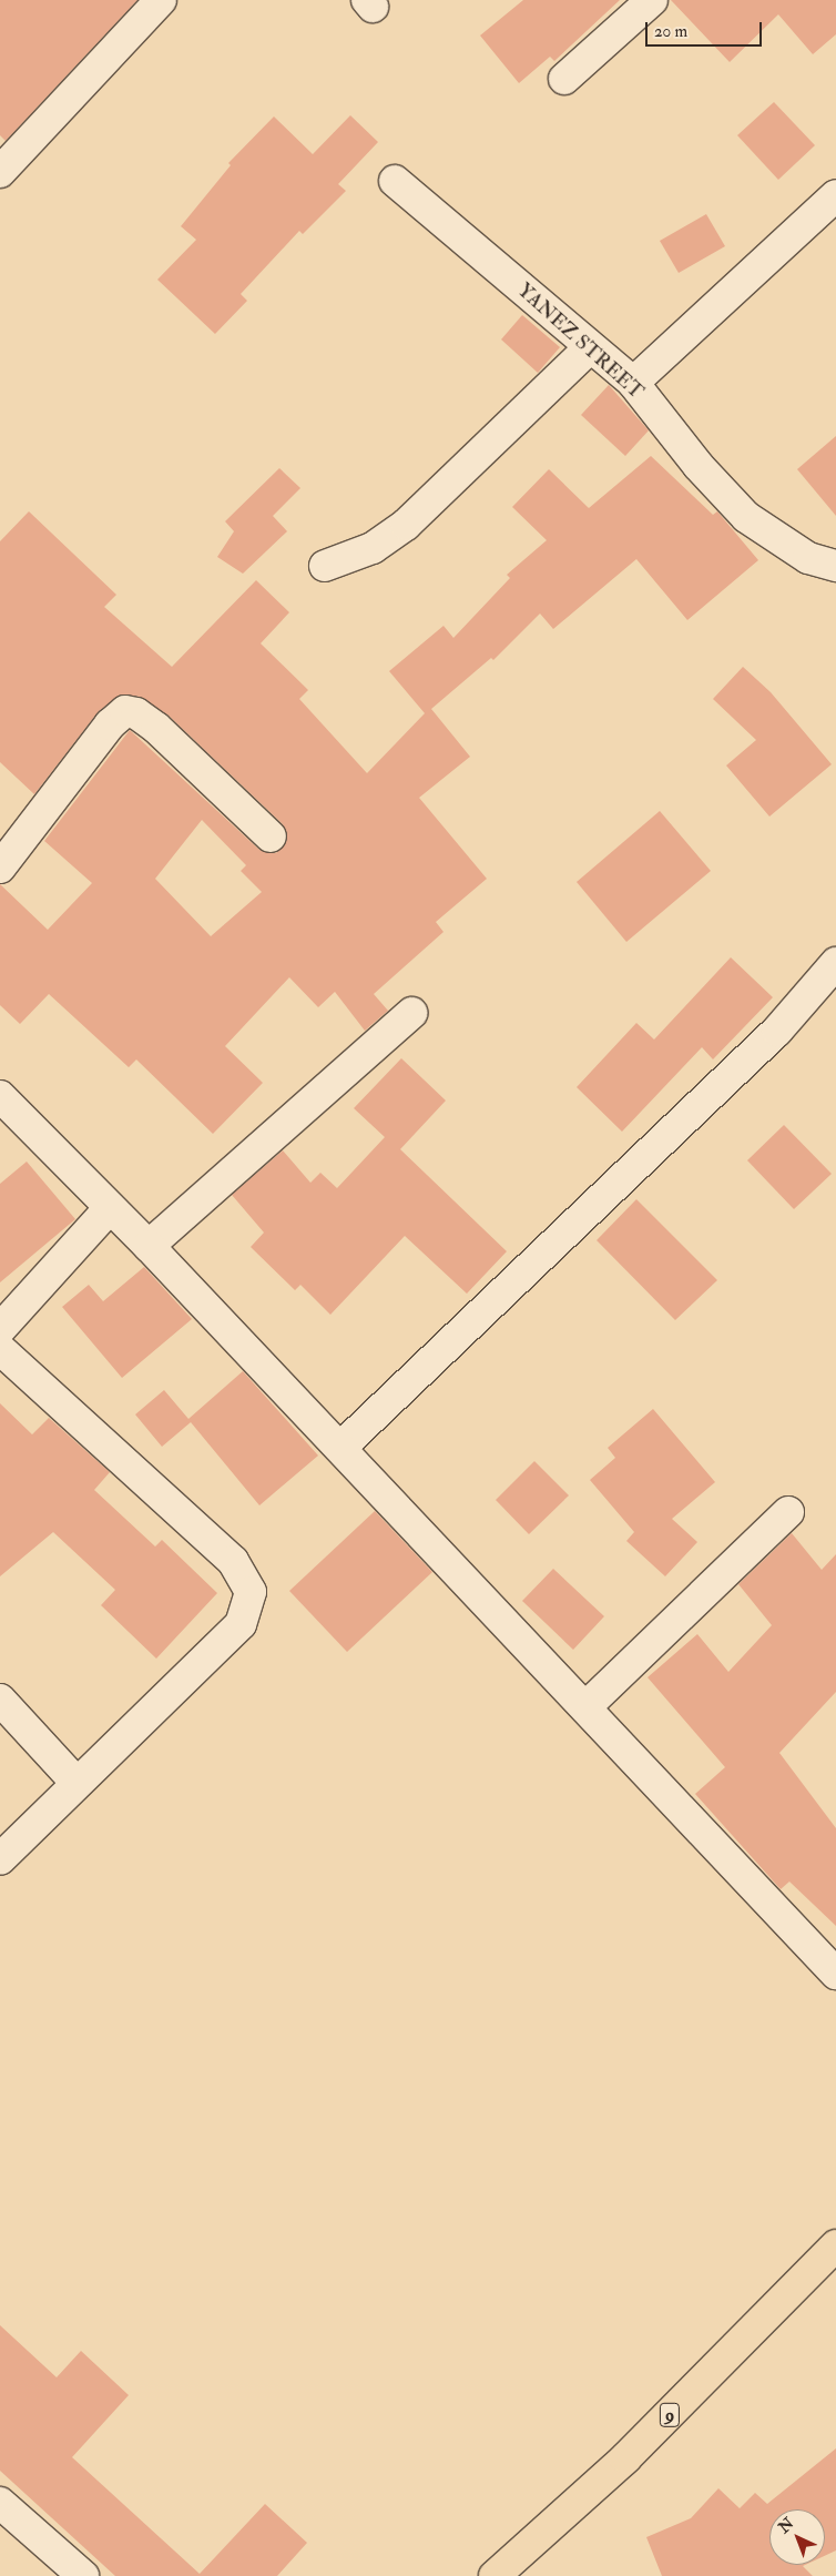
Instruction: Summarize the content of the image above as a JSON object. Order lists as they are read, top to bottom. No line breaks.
{"streets":{"highway":["9"],"street":["YANEZ STREET"]},"scale_bar":"20 m","north":"top left"}
